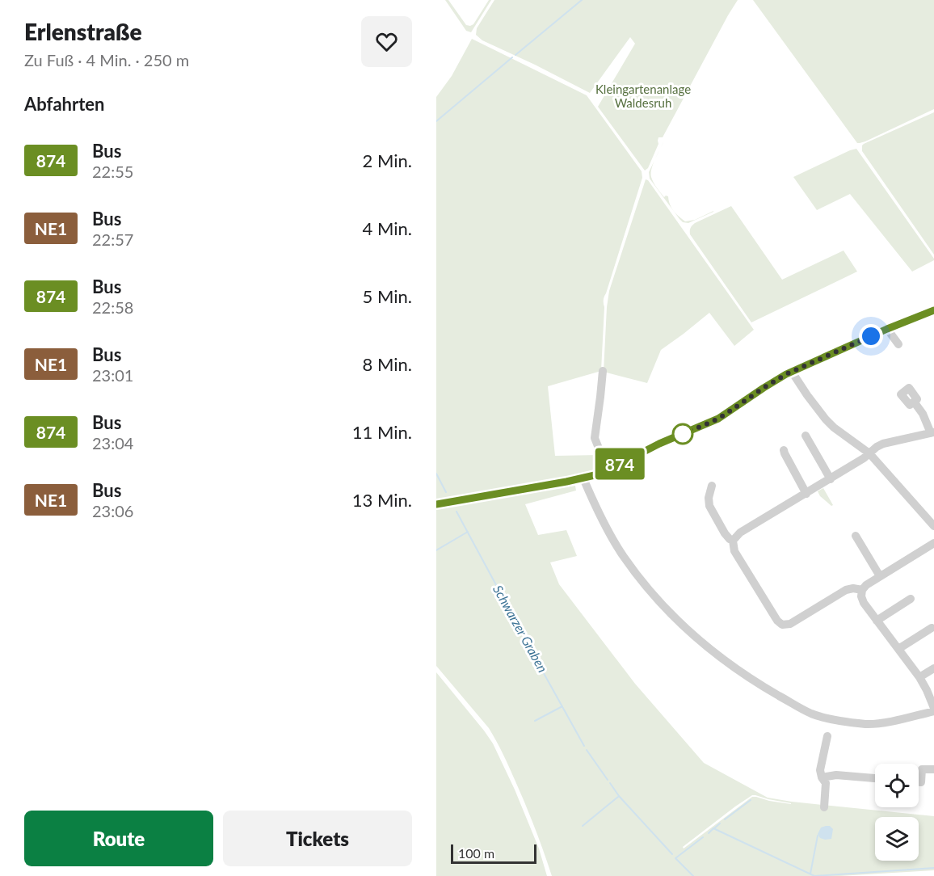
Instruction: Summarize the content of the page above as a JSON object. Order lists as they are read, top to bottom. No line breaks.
{"water":["Schwarzer Graben"],"parks":["Kleingartenanlage Waldesruh"],"lines":["bus line 874"],"scale_bar":"100 m","page":{"heading":[["Erlenstraße","Zu Fuß · 4 Min. · 250 m"],"Abfahrten"],"on_map":"874","list":[{"mark":"874","name":"Bus","note":"22:55","value":"2 Min."},{"mark":"NE1","name":"Bus","note":"22:57","value":"4 Min."},{"mark":"874","name":"Bus","note":"22:58","value":"5 Min."},{"mark":"NE1","name":"Bus","note":"23:01","value":"8 Min."},{"mark":"874","name":"Bus","note":"23:04","value":"11 Min."},{"mark":"NE1","name":"Bus","note":"23:06","value":"13 Min."}],"buttons":["Route","Tickets"],"scale":"100 m"}}
